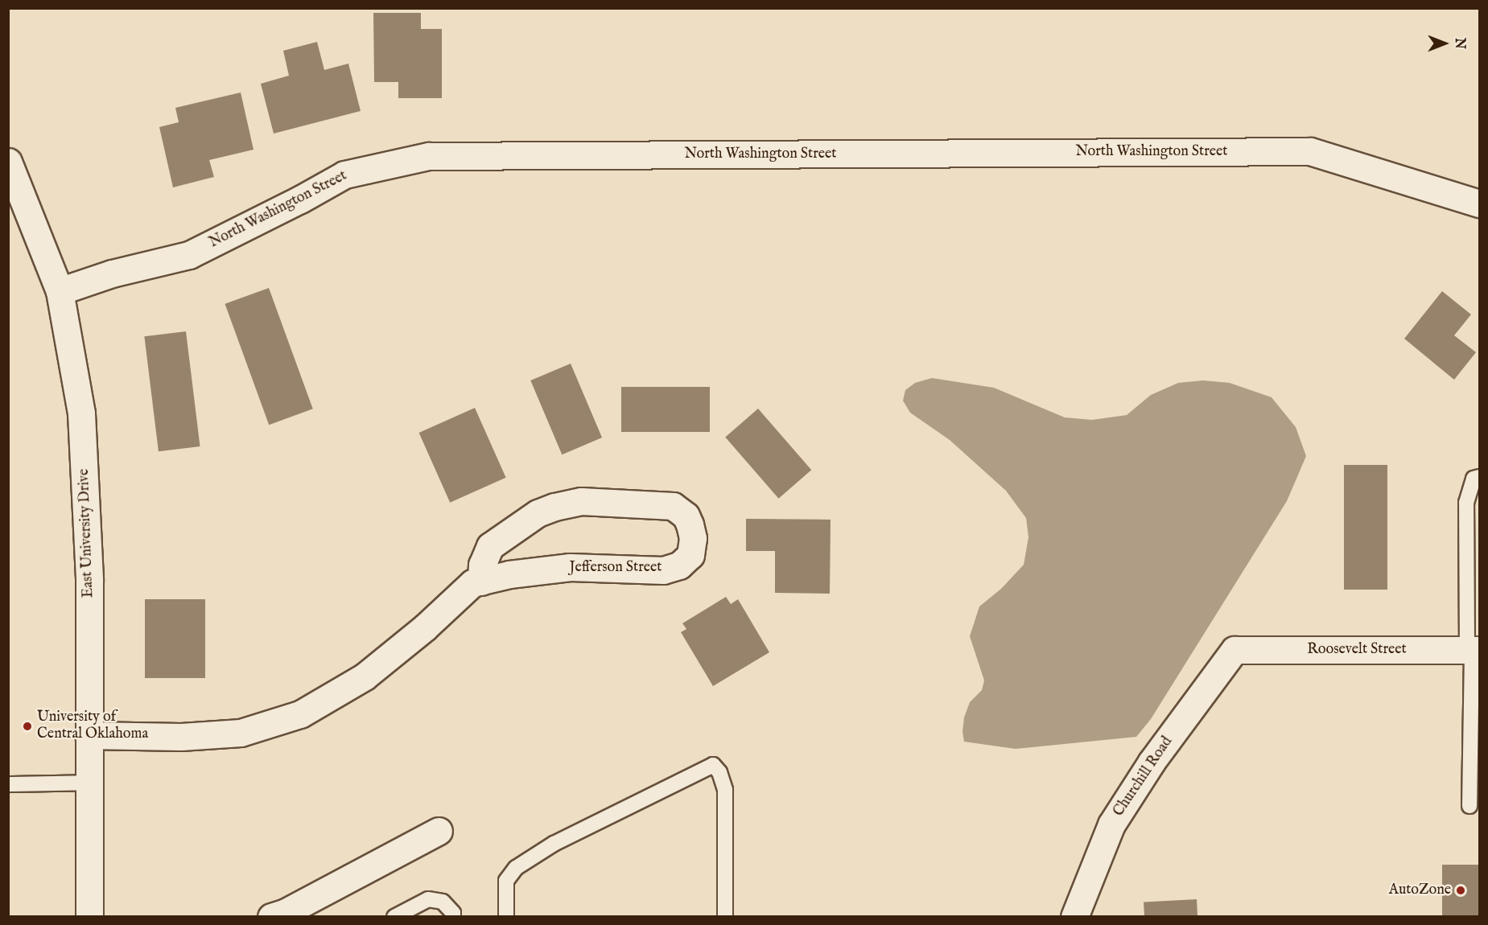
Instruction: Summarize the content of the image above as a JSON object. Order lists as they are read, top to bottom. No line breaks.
{"streets":{"street":["North Washington Street","East University Drive","Jefferson Street","Roosevelt Street","Churchill Road"]},"crossings":[["North Washington Street","East University Drive"],["East University Drive","Jefferson Street"],["Roosevelt Street","Churchill Road"]],"places":["University of Central Oklahoma","AutoZone"],"north":"right"}
